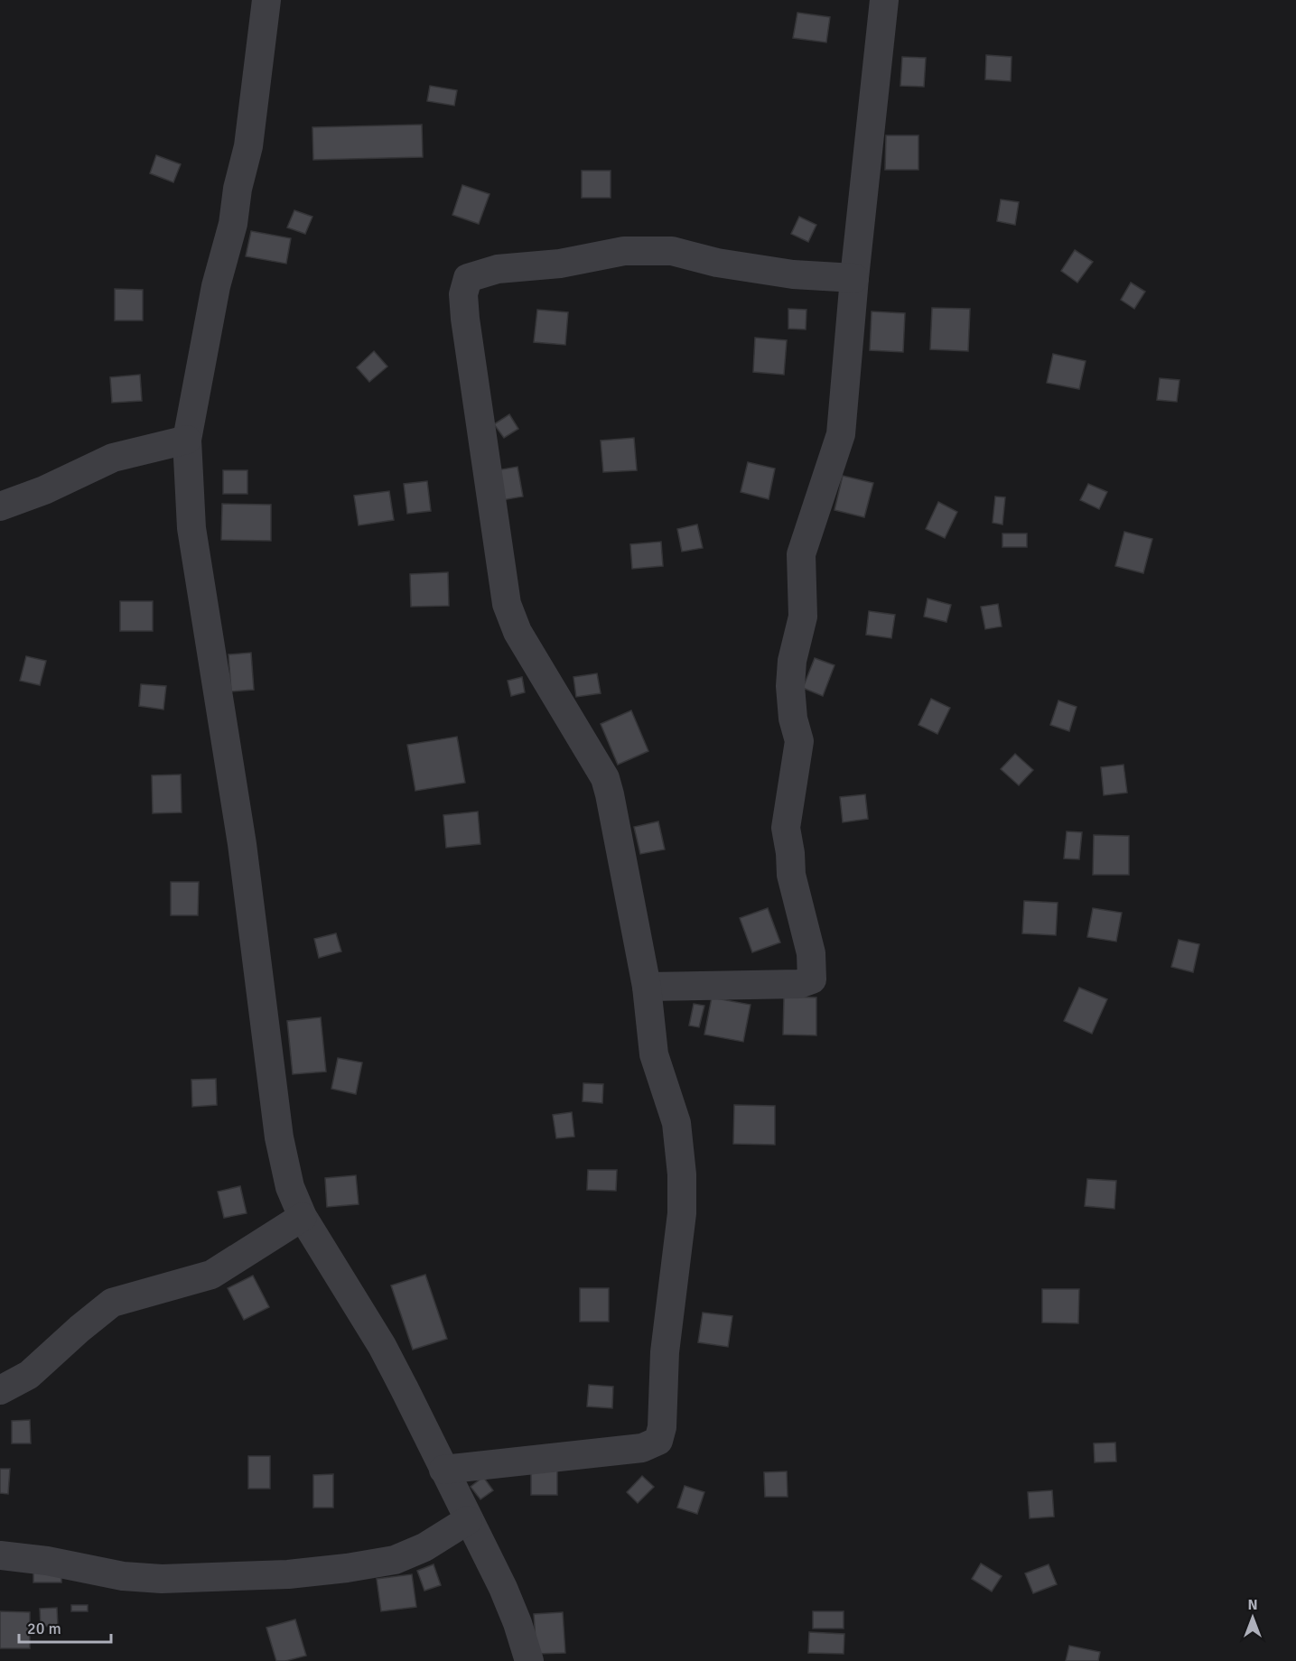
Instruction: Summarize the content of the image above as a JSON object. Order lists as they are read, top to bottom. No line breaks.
{"scale_bar":"20 m","north":"top"}
